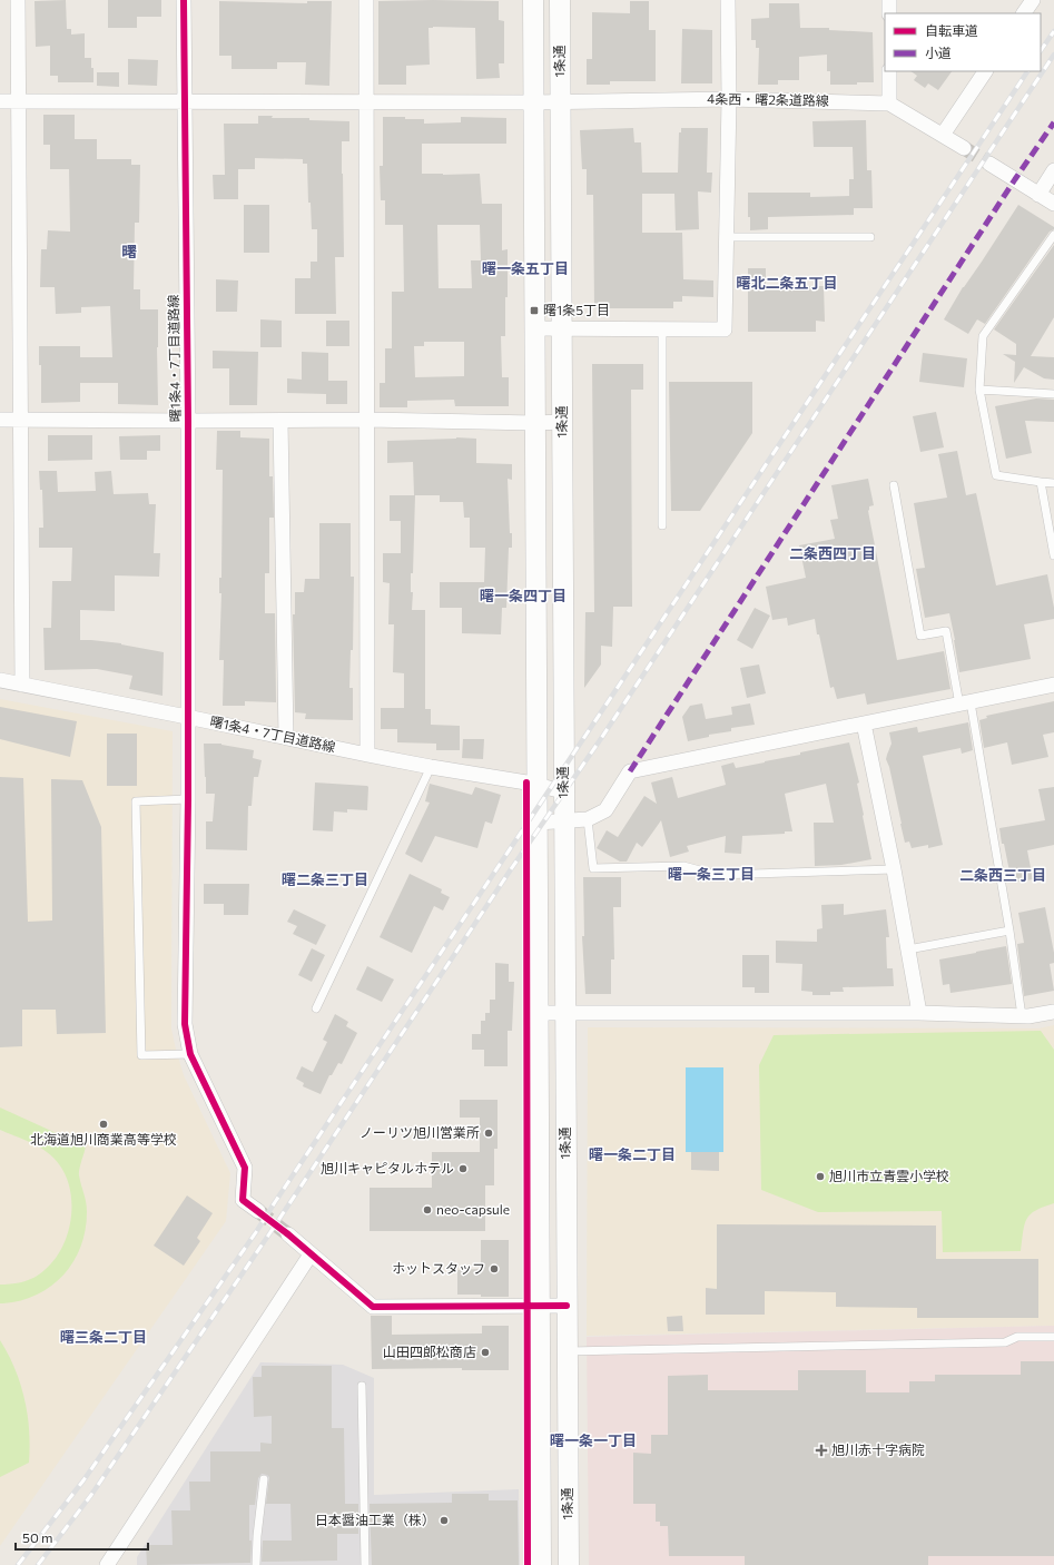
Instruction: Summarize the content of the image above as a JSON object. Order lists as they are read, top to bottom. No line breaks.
{"streets":{"street":["1条通","4条西・曙2条道路線","曙1条4・7丁目道路線"]},"crossings":[["1条通","4条西・曙2条道路線"],["1条通","曙1条4・7丁目道路線"],["4条西・曙2条道路線","曙1条4・7丁目道路線"]],"districts":["曙","曙一条五丁目","曙北二条五丁目","二条西四丁目","曙一条四丁目","曙一条三丁目","二条西三丁目","曙二条三丁目","曙一条二丁目","曙三条二丁目","曙一条一丁目"],"places":{"transit":["曙1条5丁目"],"other":["北海道旭川商業高等学校","ノーリツ旭川営業所","旭川キャピタルホテル","旭川市立青雲小学校","neo‐capsule","ホットスタッフ","山田四郎松商店","日本醤油工業（株）"],"health":["旭川赤十字病院"]},"legend":["自転車道","小道"],"scale_bar":"50 m"}
